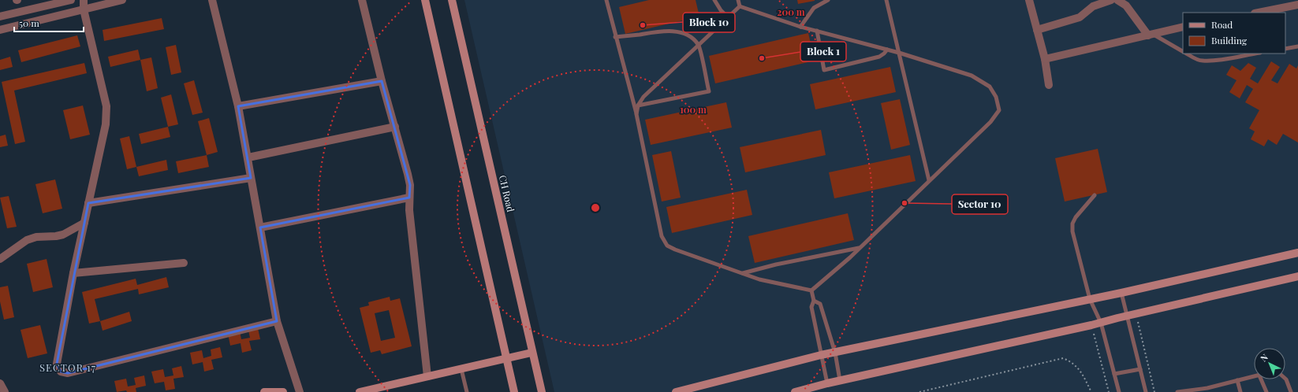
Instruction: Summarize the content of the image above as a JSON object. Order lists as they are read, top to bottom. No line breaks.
{"streets":{"street":["CH Road"]},"districts":["SECTOR 17"],"places":["Block 10","Block 1","Sector 10"],"legend":["Road","Building"],"scale_bar":"50 m","north":"top left","rings":["200 m","100 m"]}
